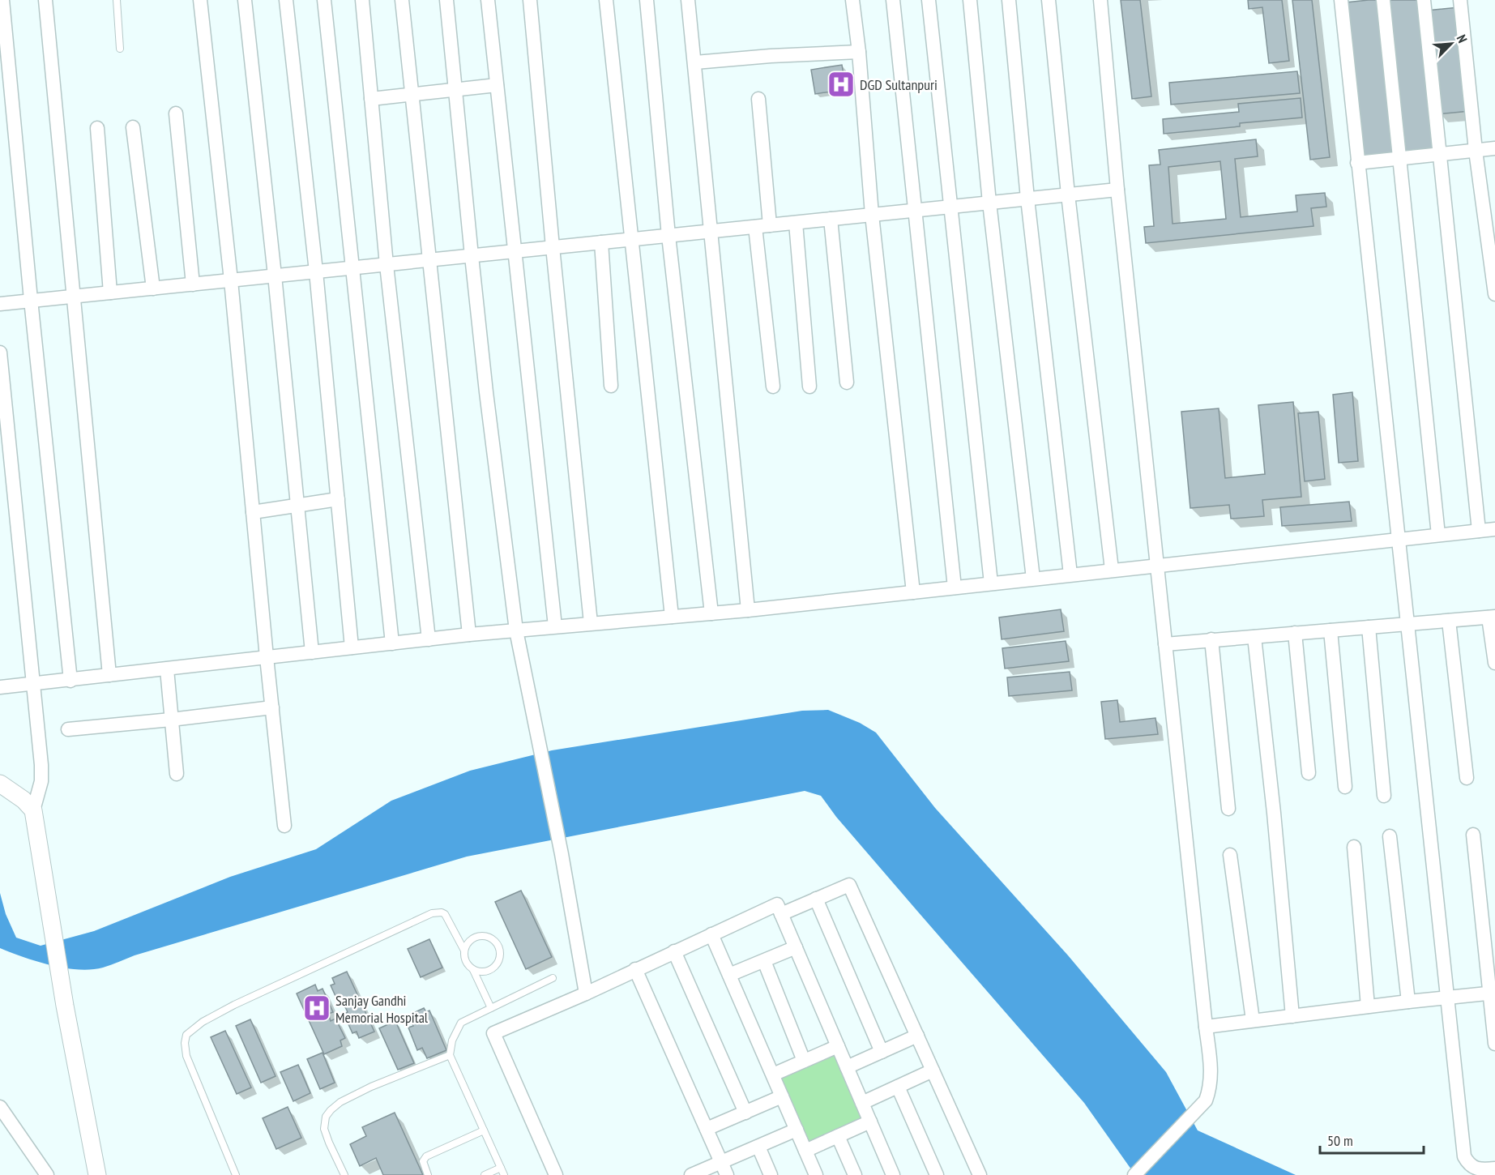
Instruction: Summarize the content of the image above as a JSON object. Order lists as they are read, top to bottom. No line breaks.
{"places":{"hospital":["DGD Sultanpuri","Sanjay Gandhi Memorial Hospital"]},"scale_bar":"50 m","north":"top right"}
